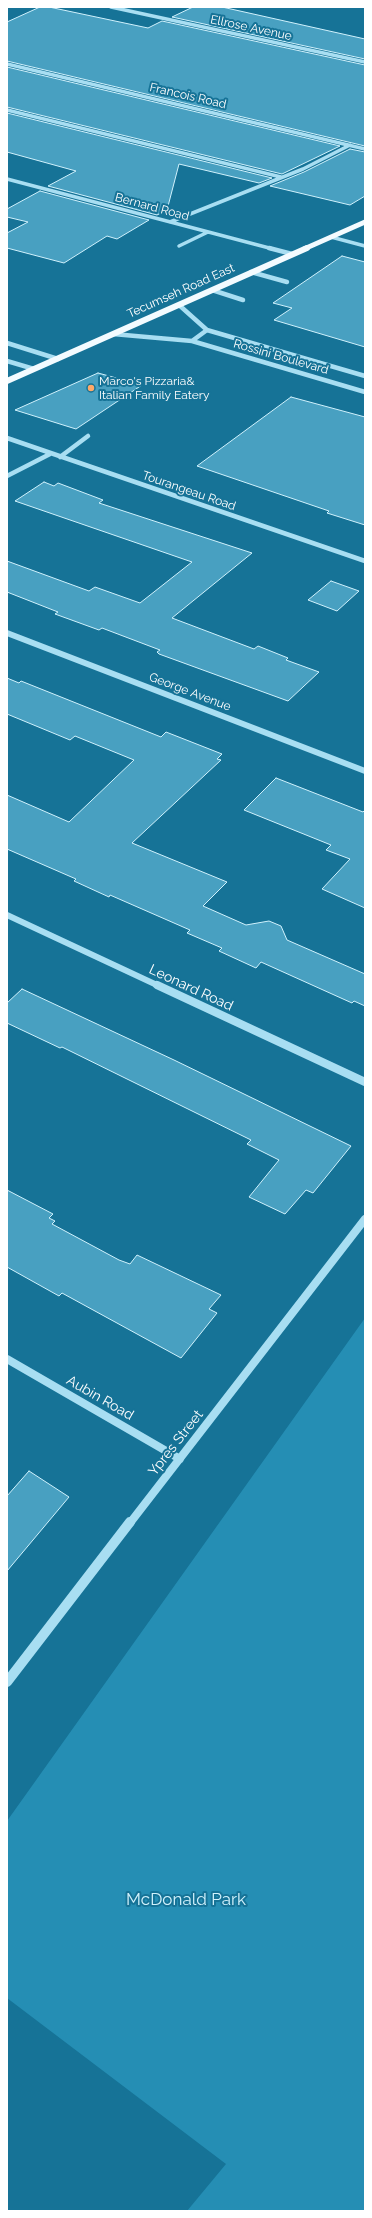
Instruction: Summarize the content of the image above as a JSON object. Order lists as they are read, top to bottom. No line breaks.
{"streets":{"main road":["Tecumseh Road East"],"street":["Ellrose Avenue","Francois Road","Bernard Road","Rossini Boulevard","Tourangeau Road","George Avenue","Leonard Road","Aubin Road","Ypres Street"]},"crossings":[["Bernard Road","Tecumseh Road East"],["Tecumseh Road East","Rossini Boulevard"],["Aubin Road","Ypres Street"]],"parks":["McDonald Park"],"places":["Marco's Pizzaria& Italian Family Eatery"]}
